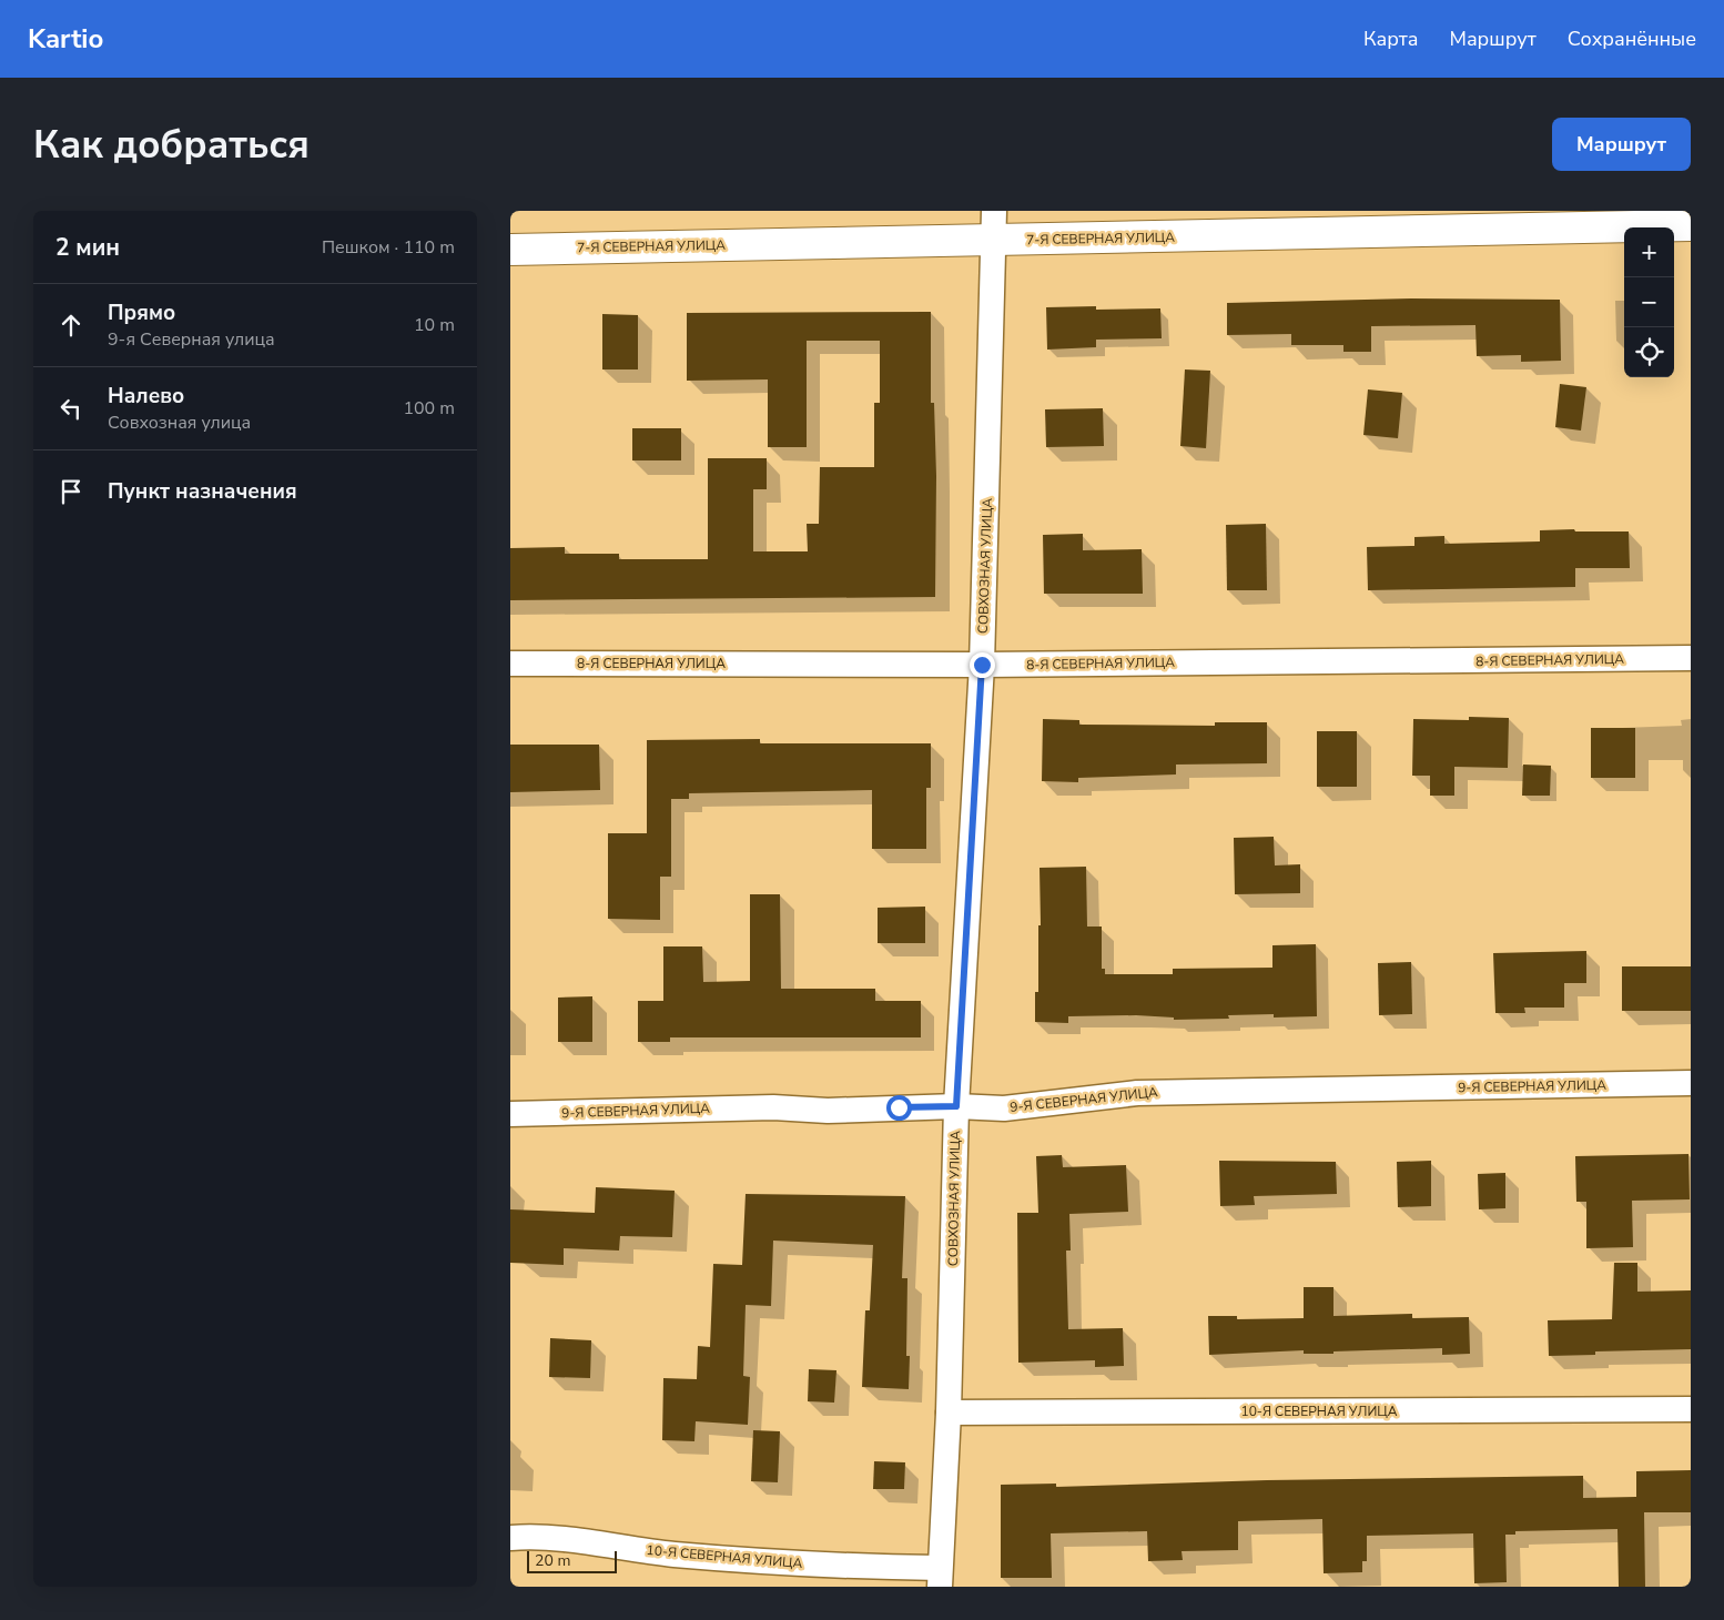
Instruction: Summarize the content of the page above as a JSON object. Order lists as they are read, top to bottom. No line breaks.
{"streets":{"main road":["7-Я СЕВЕРНАЯ УЛИЦА"],"street":["СОВХОЗНАЯ УЛИЦА","8-Я СЕВЕРНАЯ УЛИЦА","9-Я СЕВЕРНАЯ УЛИЦА","10-Я СЕВЕРНАЯ УЛИЦА"]},"crossings":[["7-Я СЕВЕРНАЯ УЛИЦА","СОВХОЗНАЯ УЛИЦА"],["СОВХОЗНАЯ УЛИЦА","8-Я СЕВЕРНАЯ УЛИЦА"],["СОВХОЗНАЯ УЛИЦА","9-Я СЕВЕРНАЯ УЛИЦА"],["СОВХОЗНАЯ УЛИЦА","10-Я СЕВЕРНАЯ УЛИЦА"]],"scale_bar":"20 m","page":{"header":"Kartio","nav":["Карта","Маршрут","Сохранённые"],"buttons":"Маршрут","title":"Как добраться","heading":["2 мин","Пешком · 110 m"],"map_buttons":["+","−"],"list":[["Прямо","9-я Северная улица","10 m"],["Налево","Совхозная улица","100 m"],"Пункт назначения"],"scale":"20 m"}}
